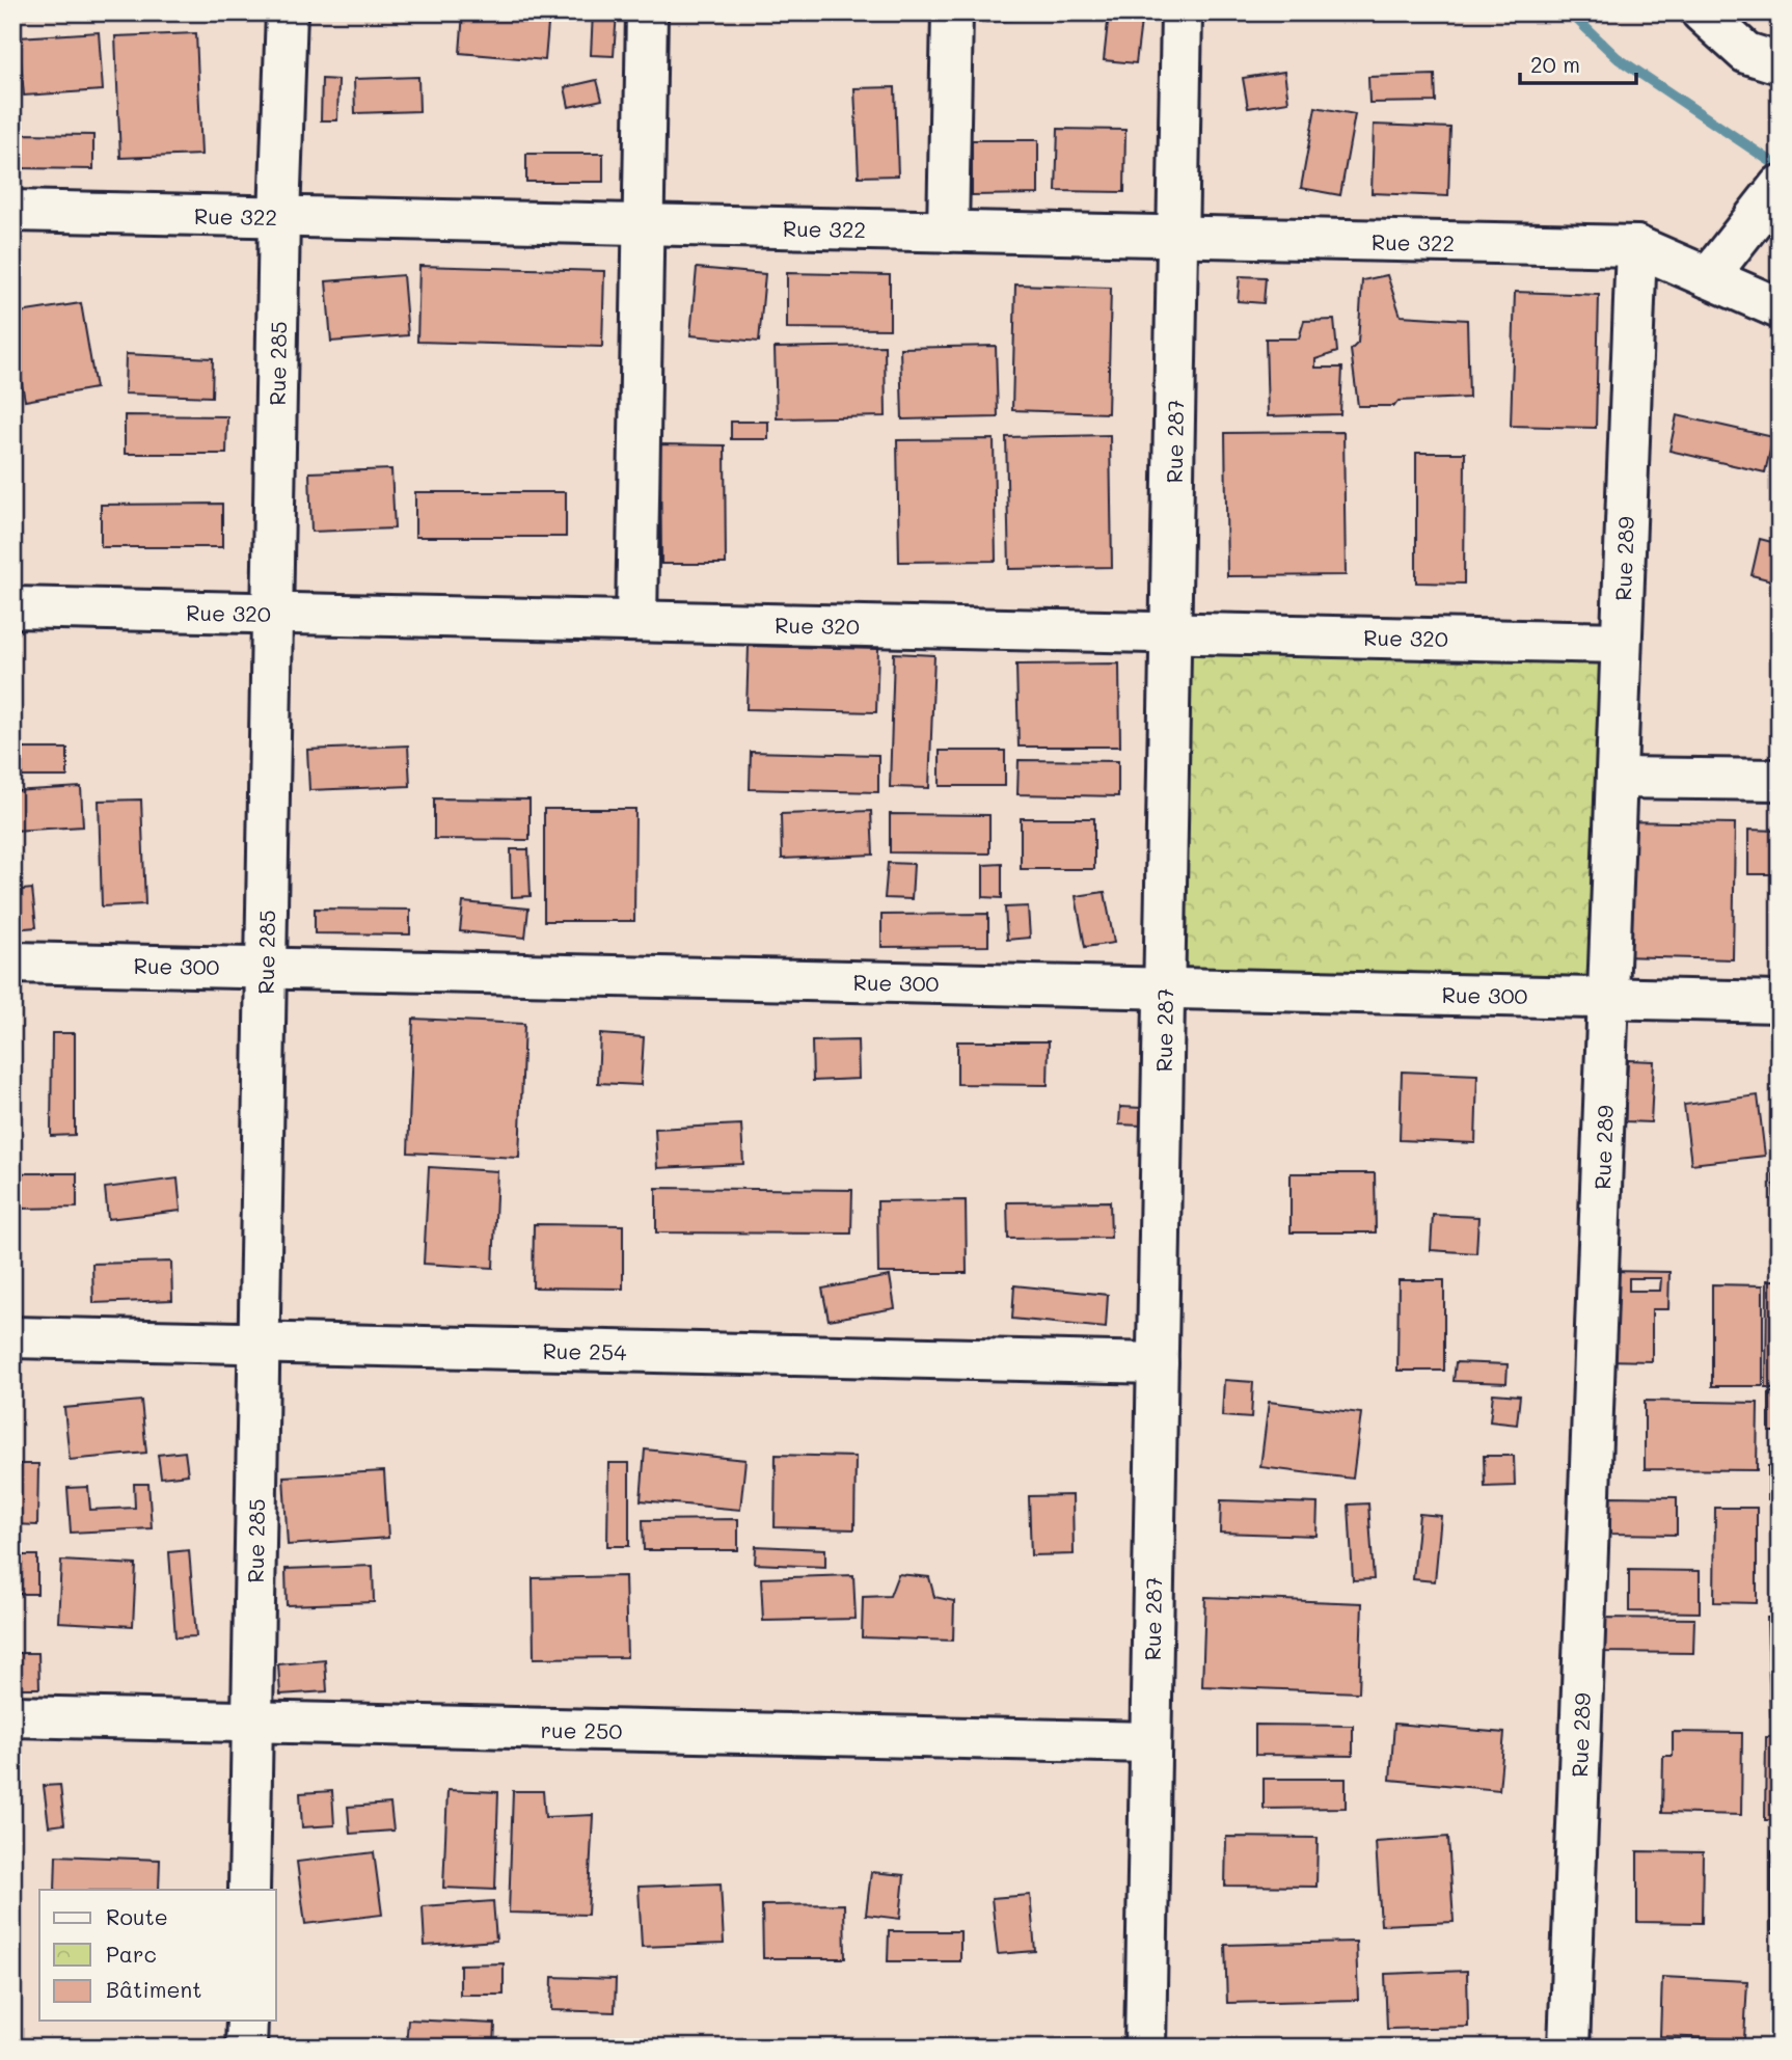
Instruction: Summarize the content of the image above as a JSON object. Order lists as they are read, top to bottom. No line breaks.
{"streets":{"street":["Rue 322","Rue 285","Rue 287","Rue 289","Rue 320","Rue 300","Rue 254","rue 250"]},"crossings":[["Rue 322","Rue 285"],["Rue 322","Rue 287"],["Rue 322","Rue 289"],["Rue 285","Rue 320"],["Rue 285","Rue 300"],["Rue 285","Rue 254"],["Rue 285","rue 250"],["Rue 287","Rue 320"],["Rue 287","Rue 300"],["Rue 287","Rue 254"],["Rue 287","rue 250"],["Rue 289","Rue 320"],["Rue 289","Rue 300"]],"legend":["Route","Parc","Bâtiment"],"scale_bar":"20 m"}
